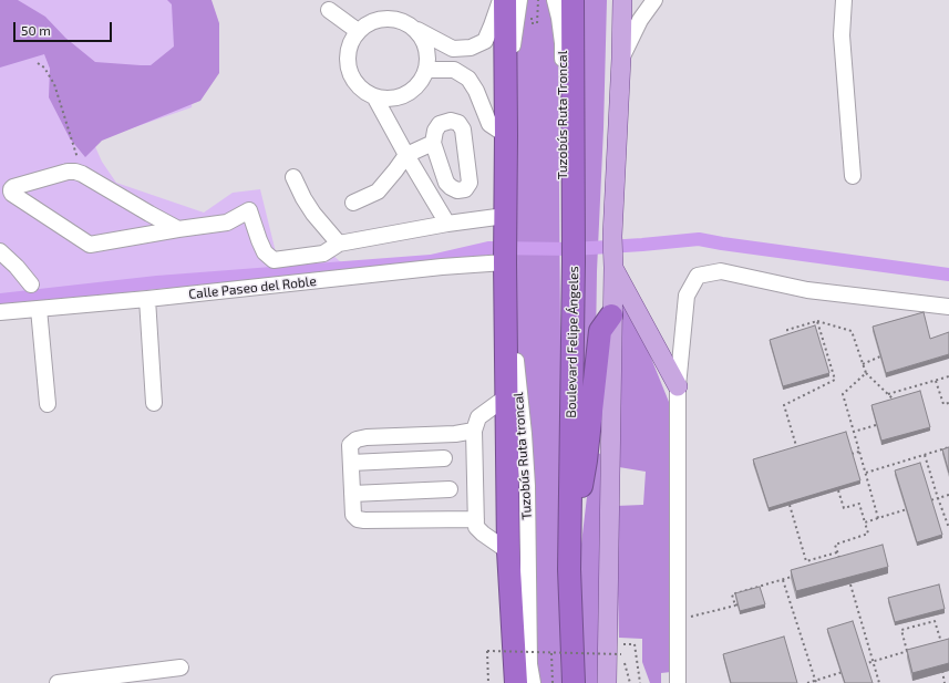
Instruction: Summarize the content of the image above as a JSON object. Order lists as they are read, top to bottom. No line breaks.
{"streets":{"highway":["Boulevard Felipe Ángeles"],"street":["Tuzobús Ruta Troncal","Calle Paseo del Roble","Tuzobús Ruta troncal"]},"crossings":[["Tuzobús Ruta Troncal","Boulevard Felipe Ángeles"],["Calle Paseo del Roble","Tuzobús Ruta troncal"]],"scale_bar":"50 m"}
